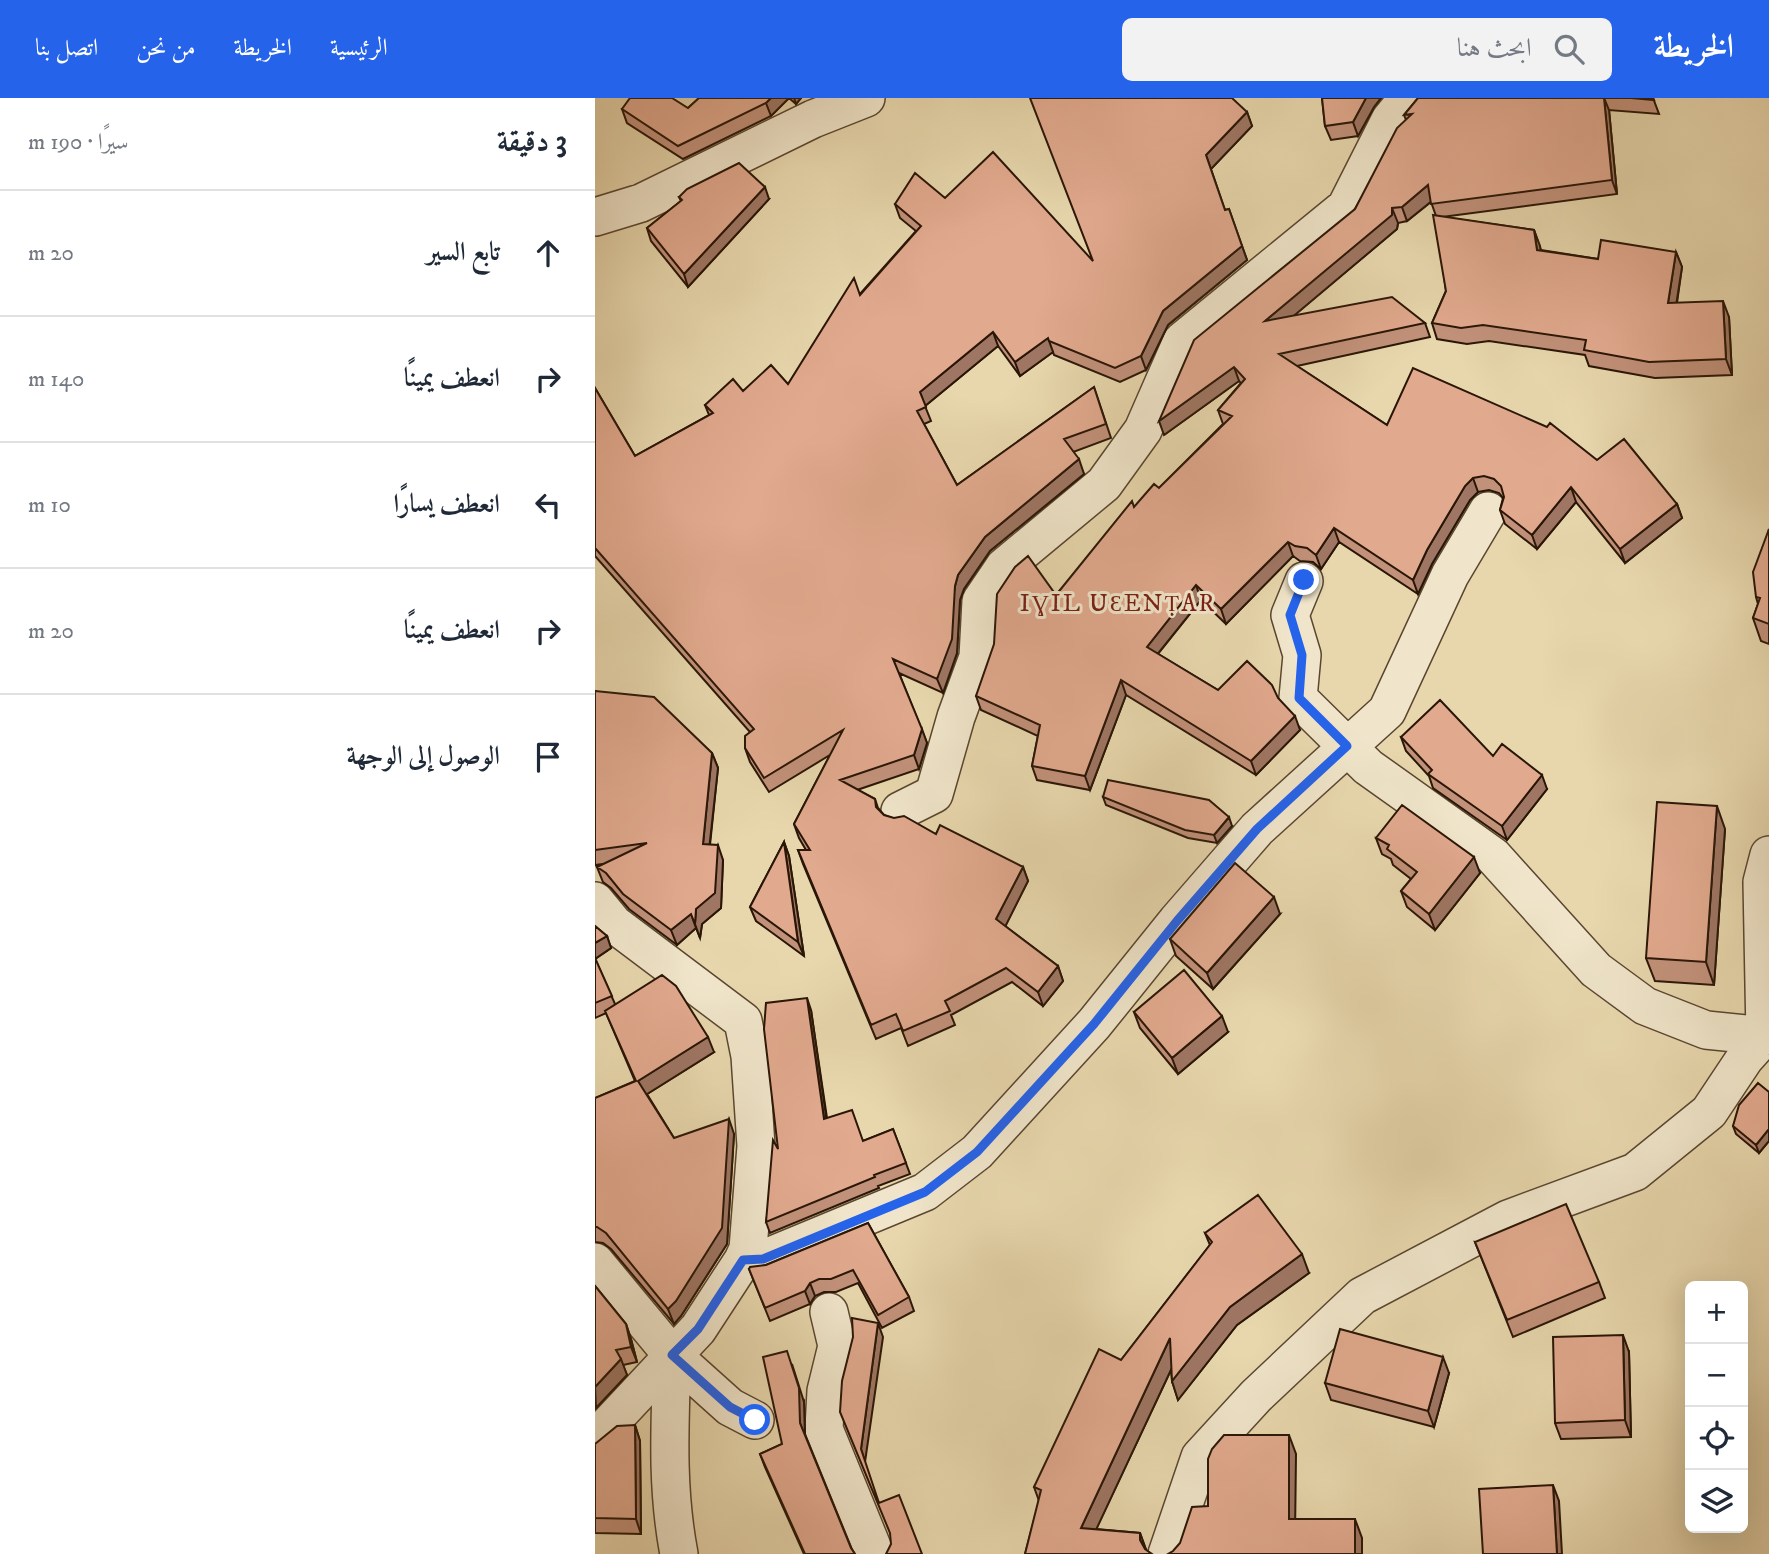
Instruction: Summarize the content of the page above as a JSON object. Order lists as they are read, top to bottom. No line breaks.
{"districts":["IƔIL UƐENṬAR"],"page":{"header":"الخريطة","search":"ابحث هنا","nav":["الرئيسية","الخريطة","من نحن","اتصل بنا"],"heading":["3 دقيقة","سيرًا · 190 m"],"list":[["تابع السير","20 m"],["انعطف يمينًا","140 m"],["انعطف يسارًا","10 m"],["انعطف يمينًا","20 m"],"الوصول إلى الوجهة"],"map_buttons":["+","−"]}}
